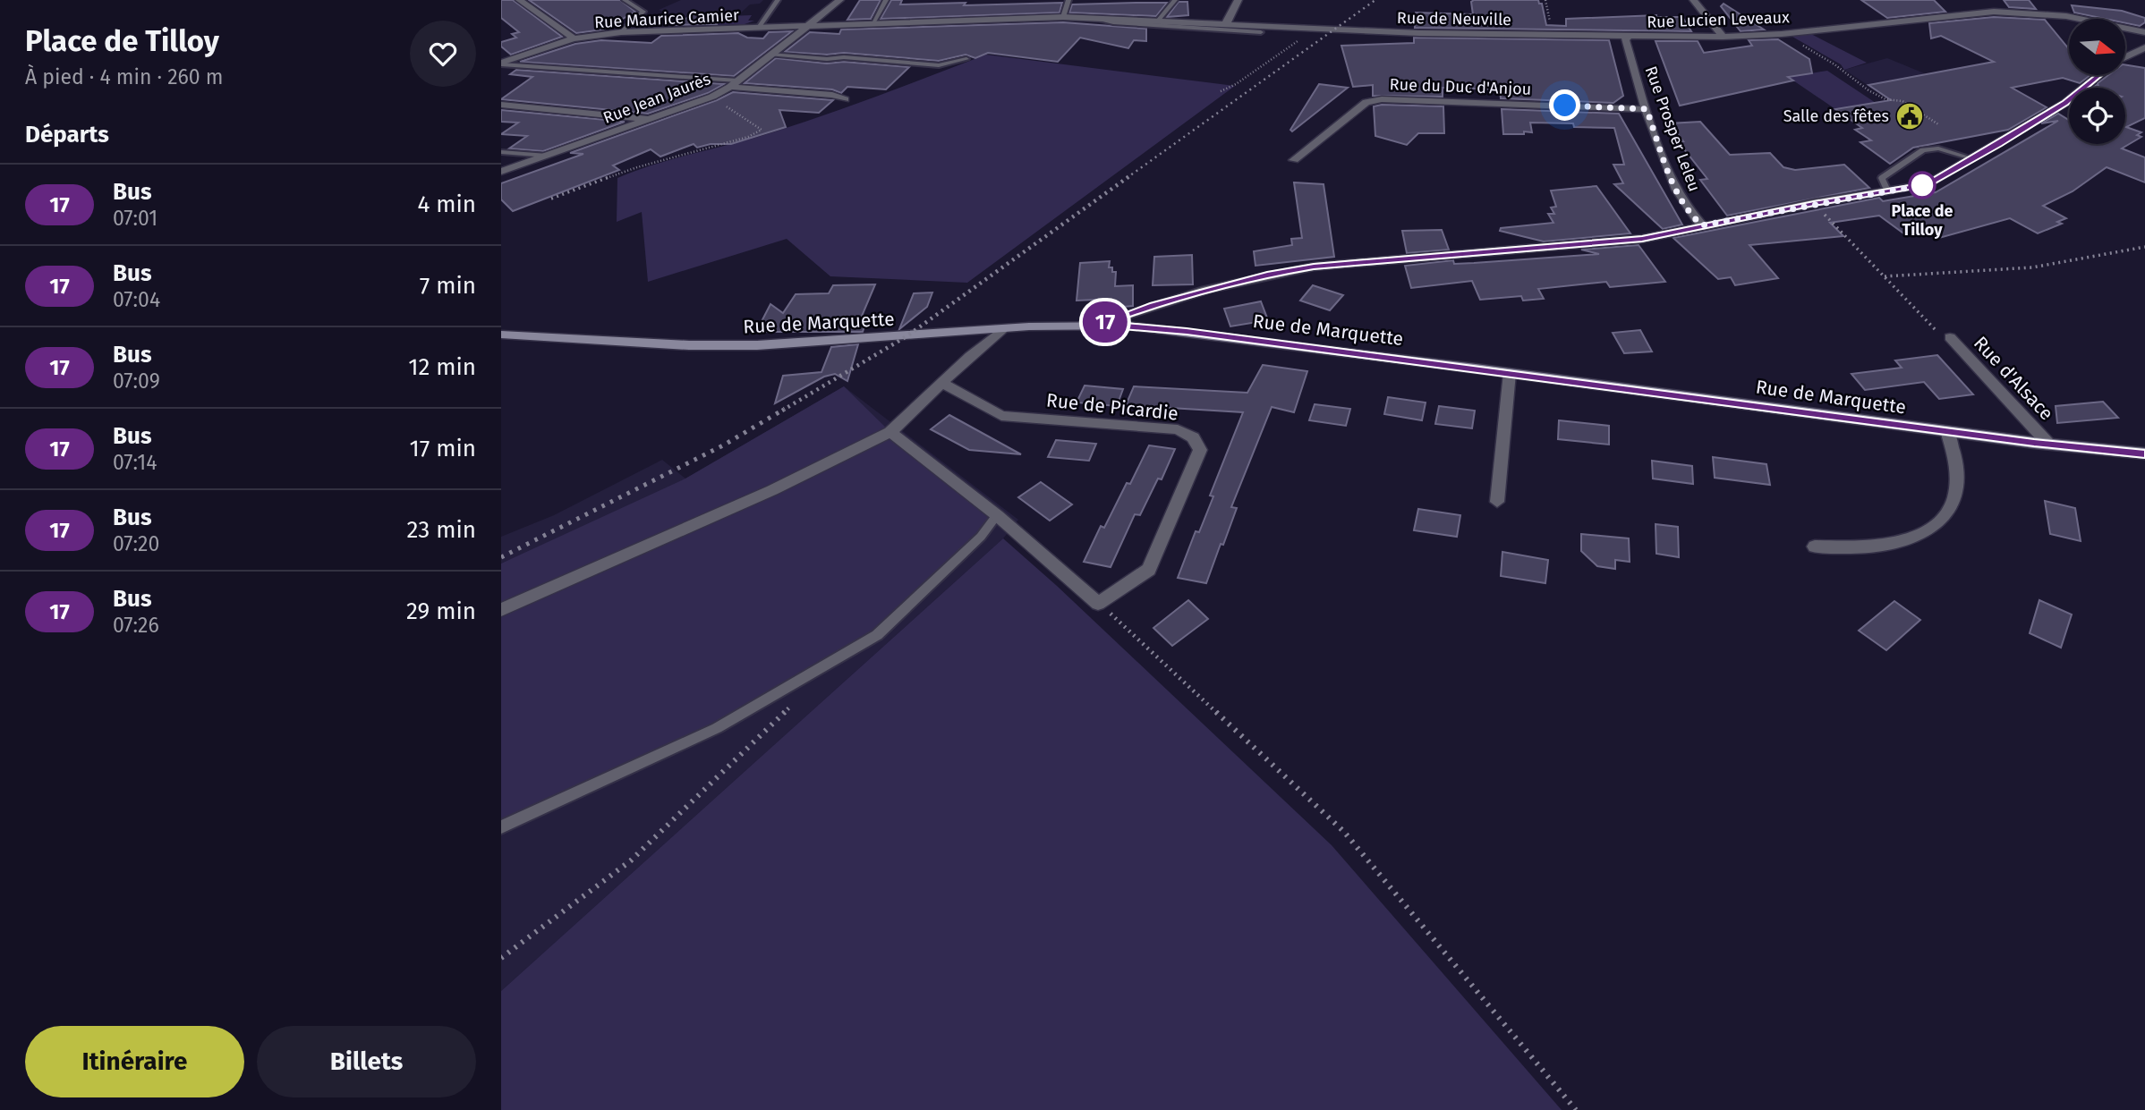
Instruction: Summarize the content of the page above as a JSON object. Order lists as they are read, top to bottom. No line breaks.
{"streets":{"street":["Rue Maurice Camier","Rue de Neuville","Rue Lucien Leveaux","Rue du Duc d'Anjou","Rue Jean Jaurès","Rue Prosper Leleu","Rue de Marquette","Rue d'Alsace","Rue de Picardie"]},"crossings":[["Rue Maurice Camier","Rue de Neuville"],["Rue Maurice Camier","Rue Jean Jaurès"],["Rue de Neuville","Rue Lucien Leveaux"],["Rue de Neuville","Rue Prosper Leleu"],["Rue Lucien Leveaux","Rue Prosper Leleu"],["Rue du Duc d'Anjou","Rue Prosper Leleu"],["Rue de Marquette","Rue d'Alsace"]],"places":{"public building":["Salle des fêtes"],"other":["Place de Tilloy"]},"lines":["bus line 17"],"north":"right","page":{"heading":[["Place de Tilloy","À pied · 4 min · 260 m"],"Départs"],"on_map":"17","list":[{"mark":"17","name":"Bus","note":"07:01","value":"4 min"},{"mark":"17","name":"Bus","note":"07:04","value":"7 min"},{"mark":"17","name":"Bus","note":"07:09","value":"12 min"},{"mark":"17","name":"Bus","note":"07:14","value":"17 min"},{"mark":"17","name":"Bus","note":"07:20","value":"23 min"},{"mark":"17","name":"Bus","note":"07:26","value":"29 min"}],"buttons":["Itinéraire","Billets"]}}
